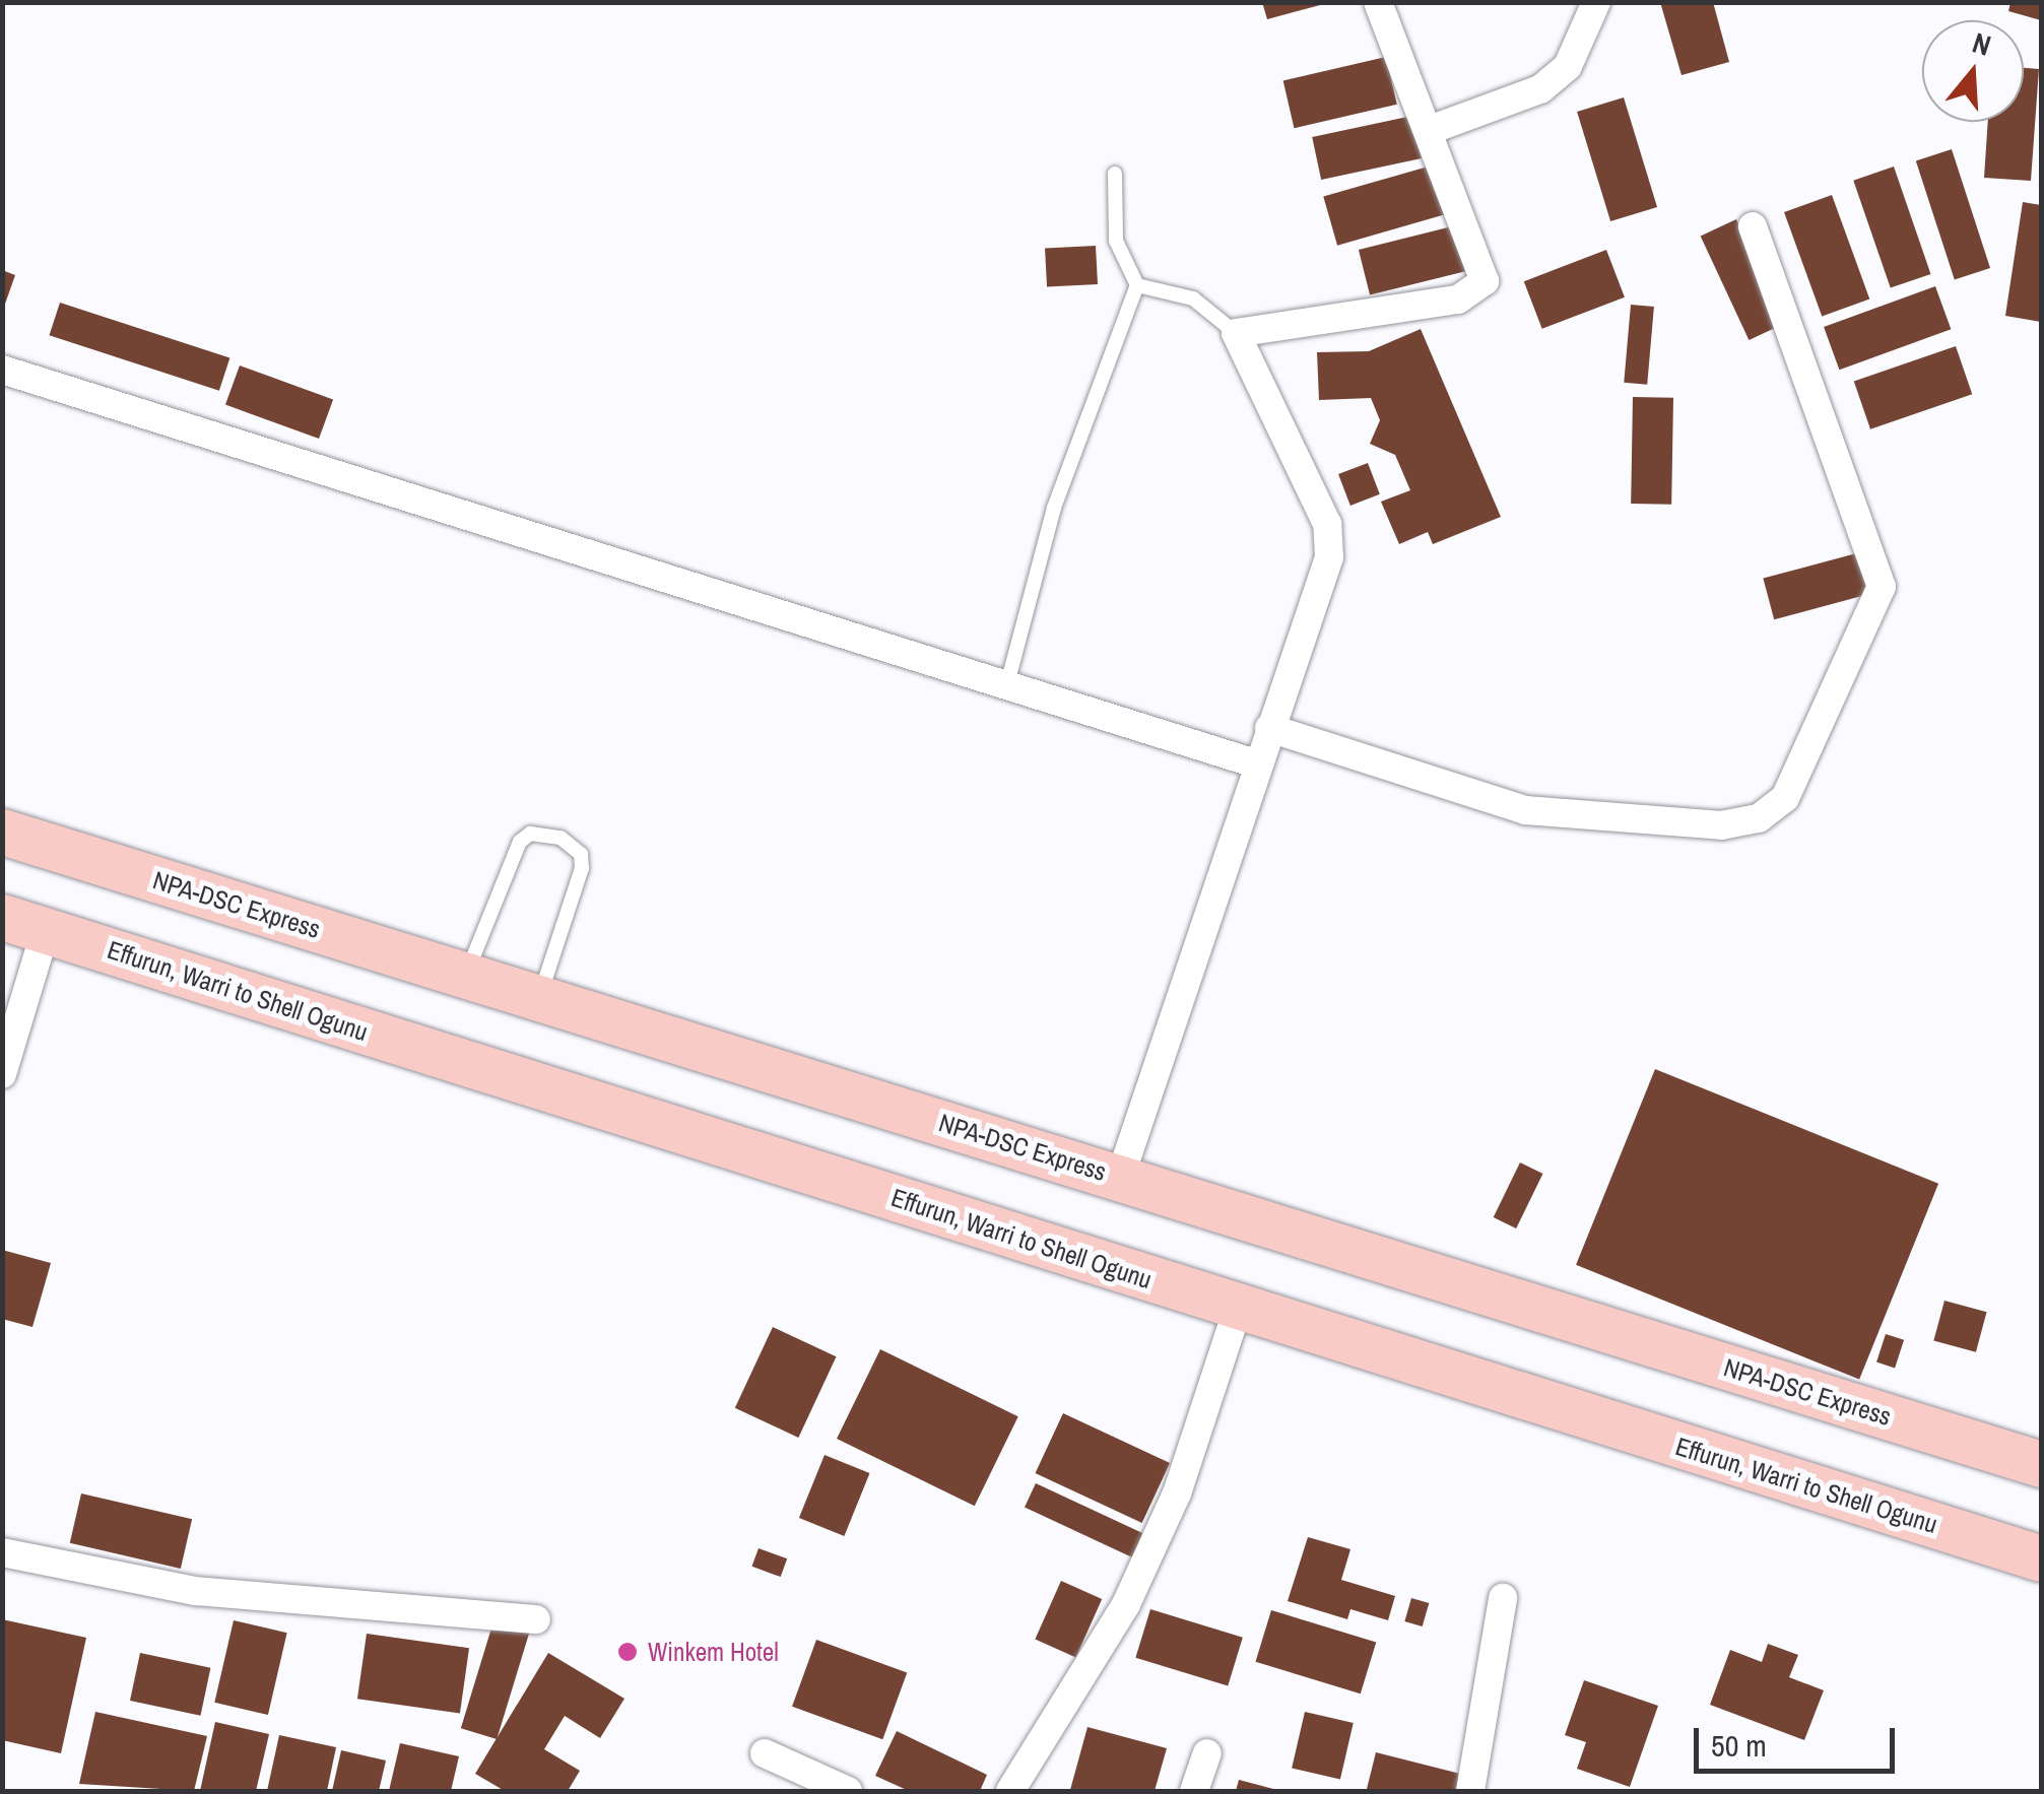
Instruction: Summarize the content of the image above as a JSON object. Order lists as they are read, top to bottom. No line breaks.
{"streets":{"main road":["NPA-DSC Express","Effurun, Warri to Shell Ogunu"]},"places":["Winkem Hotel"],"scale_bar":"50 m","north":"top"}
